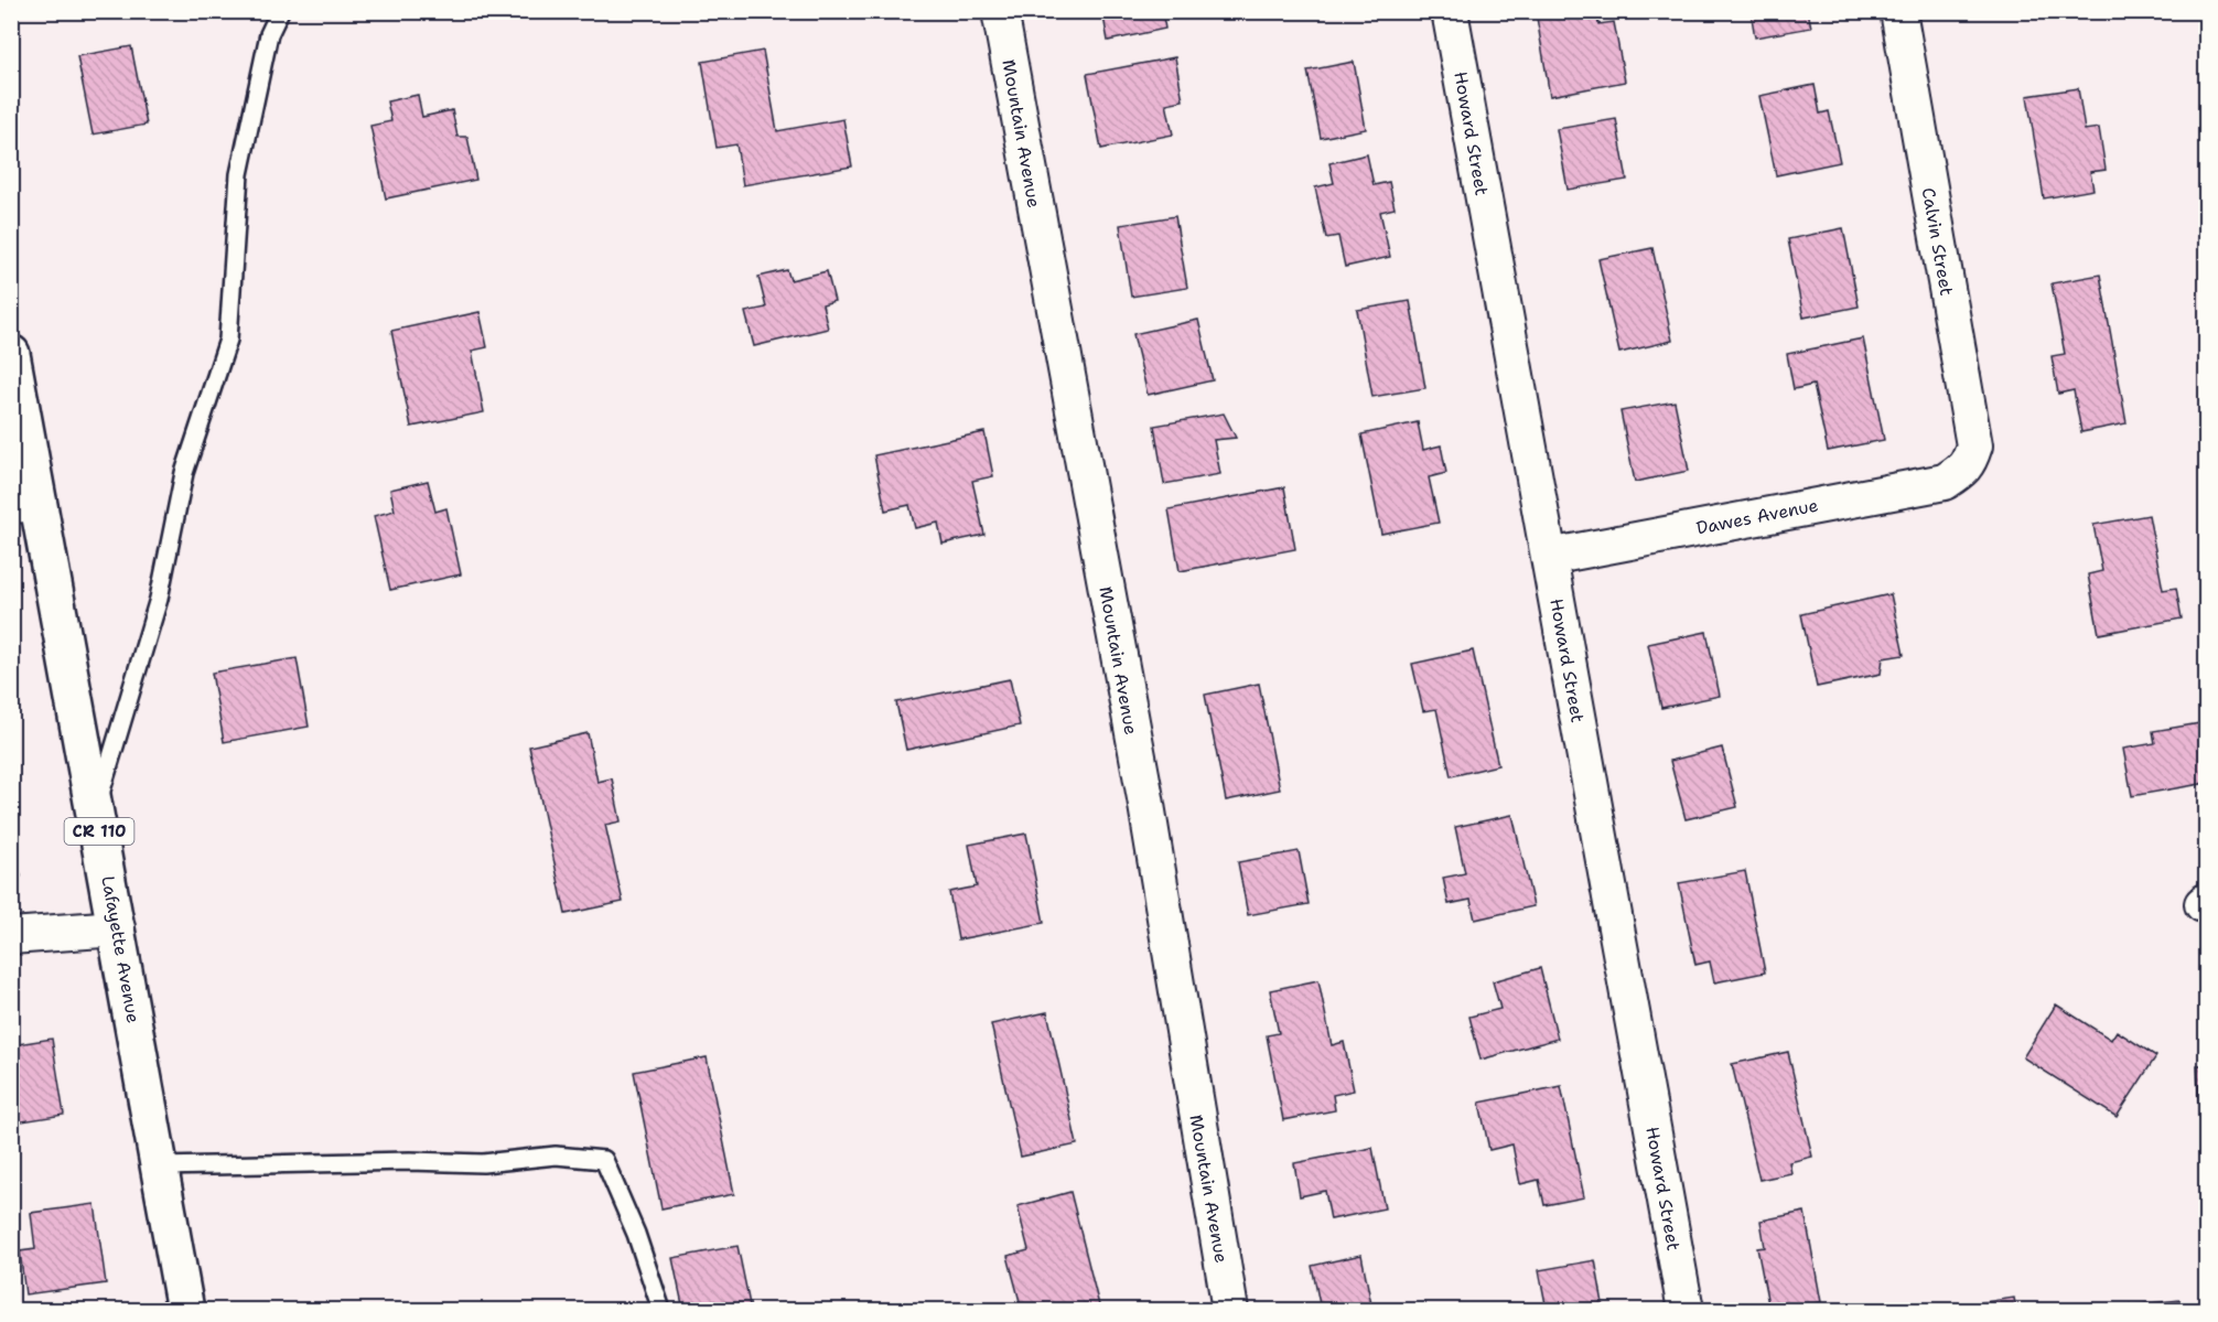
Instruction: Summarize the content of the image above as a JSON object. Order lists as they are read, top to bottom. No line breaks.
{"streets":{"main road":["CR 110","Lafayette Avenue"],"street":["Mountain Avenue","Howard Street","Calvin Street","Dawes Avenue"]},"crossings":[["Howard Street","Dawes Avenue"],["Calvin Street","Dawes Avenue"]]}
